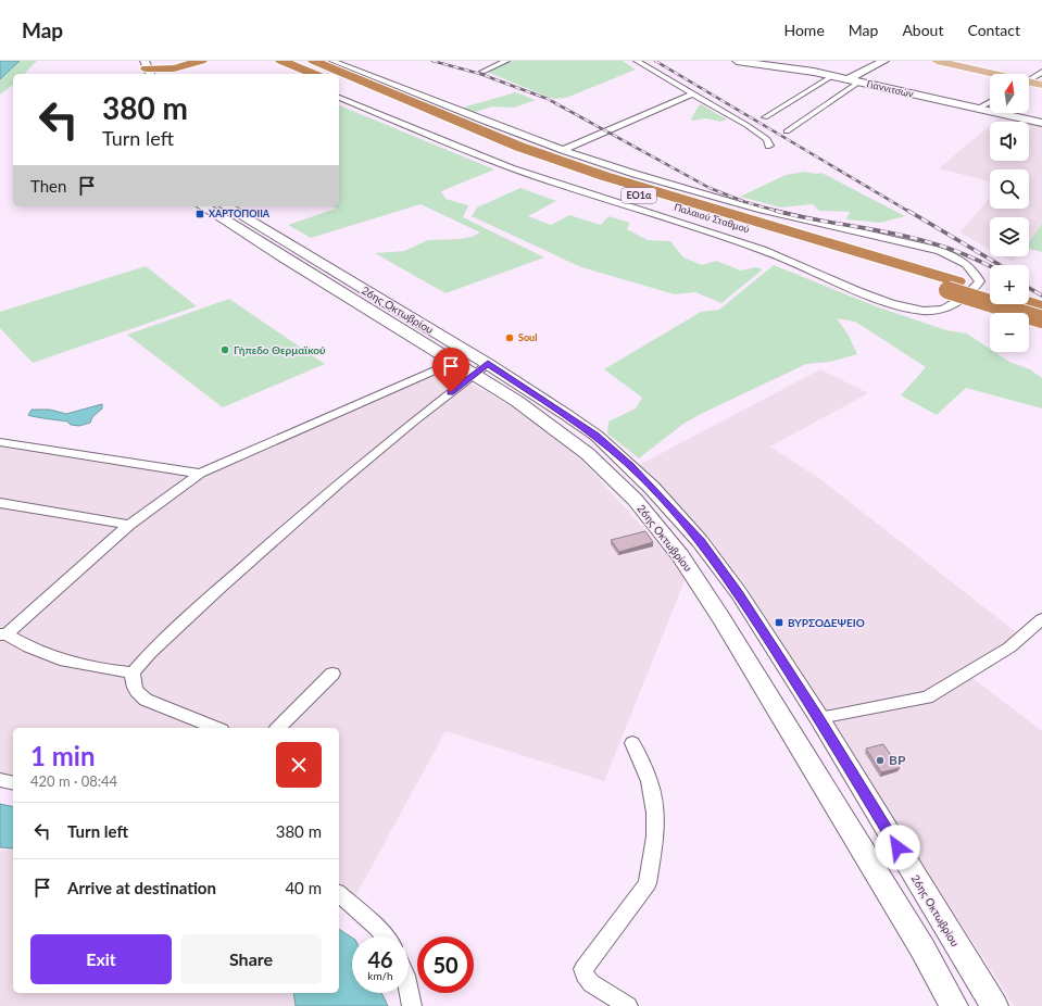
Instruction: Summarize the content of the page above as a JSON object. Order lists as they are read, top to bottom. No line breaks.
{"streets":{"highway":["ΕΟ1α","Παλαιού Σταθμού"],"main road":["Γιαννιτσών","26ης Οκτωβρίου"]},"places":{"transit":["ΧΑΡΤΟΠΟΙΙΑ","ΒΥΡΣΟΔΕΨΕΙΟ"],"other":["Soul","Γήπεδο Θερμαϊκού","BP"]},"north":"top","page":{"header":"Map","nav":["Home","Map","About","Contact"],"map_buttons":["+","−"],"turn":["380 m","Turn left"],"then":"Then","heading":["1 min","420 m · 08:44"],"list":[{"name":"Turn left","value":"380 m"},{"name":"Arrive at destination","value":"40 m"}],"buttons":["Exit","Share"],"speed":"46 km/h","limit":"50"}}
